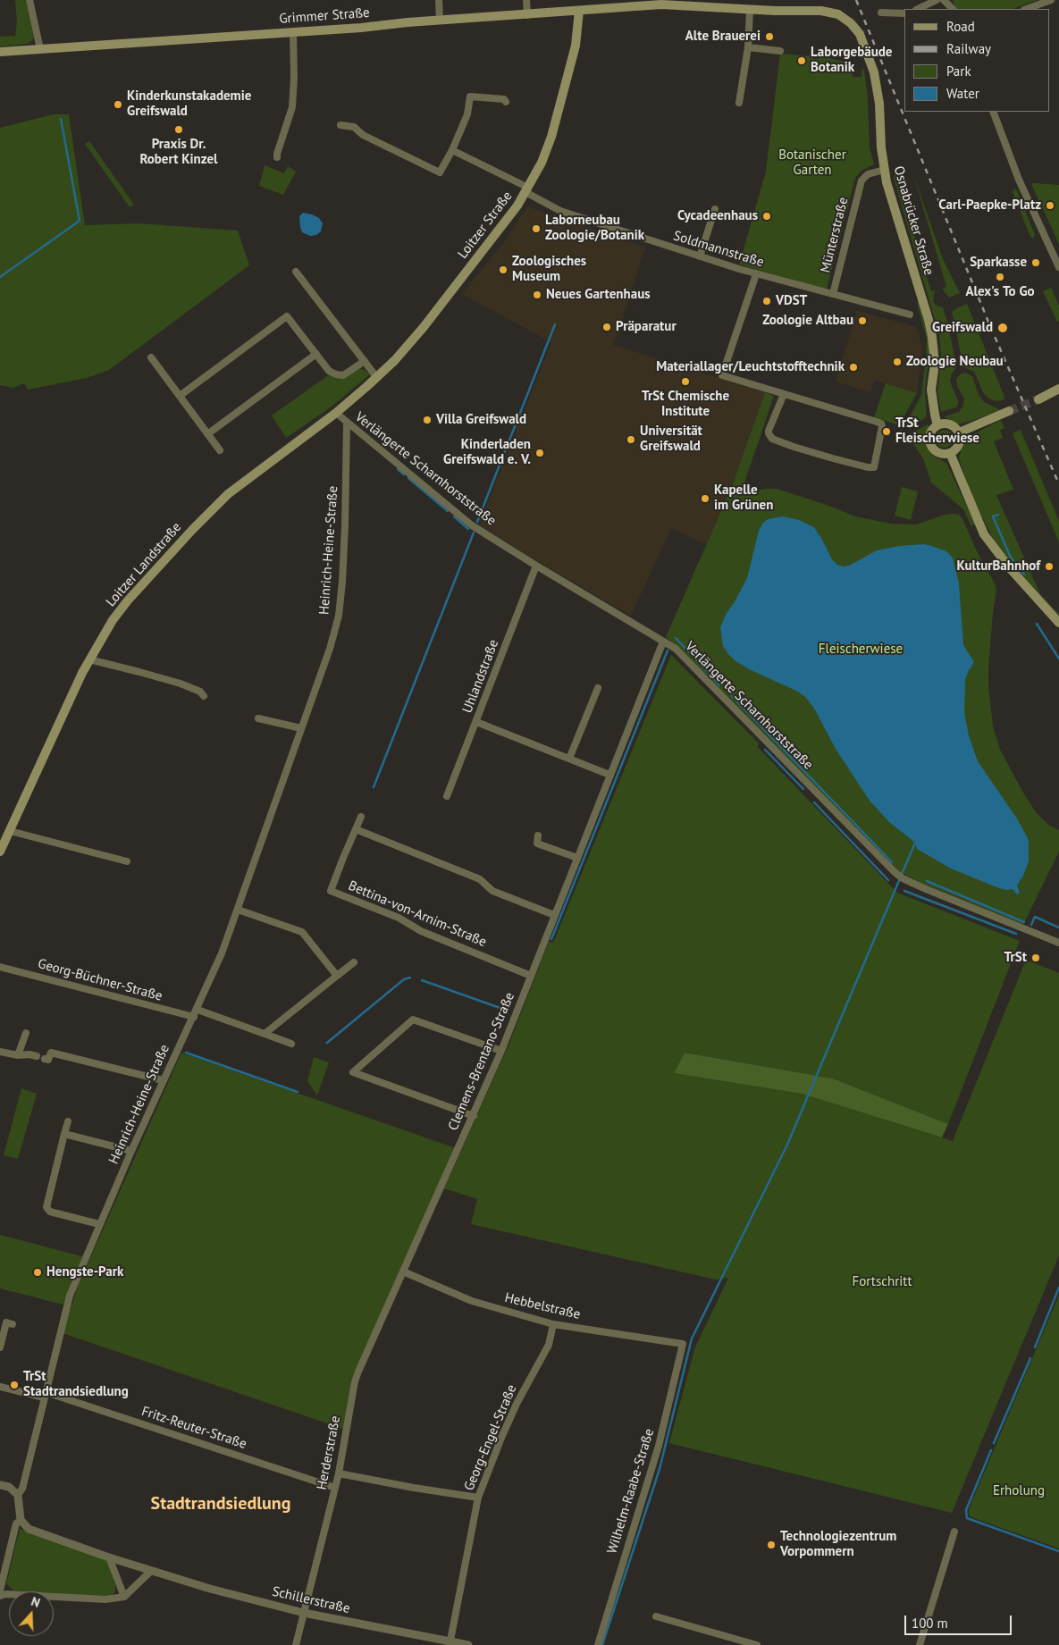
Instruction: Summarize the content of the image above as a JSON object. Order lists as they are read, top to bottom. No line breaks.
{"streets":{"main road":["Grimmer Straße","Osnabrücker Straße","Loitzer Straße","Loitzer Landstraße"],"street":["Münterstraße","Soldmannstraße","Verlängerte Scharnhorststraße","Heinrich-Heine-Straße","Uhlandstraße","Bettina-von-Arnim-Straße","Georg-Büchner-Straße","Clemens-Brentano-Straße","Hebbelstraße","Fritz-Reuter-Straße","Georg-Engel-Straße","Herderstraße","Wilhelm-Raabe-Straße","Schillerstraße"]},"crossings":[["Grimmer Straße","Osnabrücker Straße"],["Grimmer Straße","Loitzer Straße"],["Osnabrücker Straße","Münterstraße"],["Loitzer Straße","Soldmannstraße"],["Loitzer Straße","Verlängerte Scharnhorststraße"],["Loitzer Straße","Loitzer Landstraße"],["Münterstraße","Soldmannstraße"],["Verlängerte Scharnhorststraße","Heinrich-Heine-Straße"],["Verlängerte Scharnhorststraße","Loitzer Landstraße"],["Verlängerte Scharnhorststraße","Uhlandstraße"],["Verlängerte Scharnhorststraße","Clemens-Brentano-Straße"],["Heinrich-Heine-Straße","Georg-Büchner-Straße"],["Heinrich-Heine-Straße","Fritz-Reuter-Straße"],["Bettina-von-Arnim-Straße","Clemens-Brentano-Straße"],["Clemens-Brentano-Straße","Hebbelstraße"],["Clemens-Brentano-Straße","Herderstraße"],["Hebbelstraße","Georg-Engel-Straße"],["Hebbelstraße","Herderstraße"],["Hebbelstraße","Wilhelm-Raabe-Straße"],["Fritz-Reuter-Straße","Herderstraße"],["Georg-Engel-Straße","Schillerstraße"],["Herderstraße","Schillerstraße"]],"districts":["Stadtrandsiedlung"],"parks":["Botanischer Garten","Fleischerwiese","Fortschritt","Erholung"],"places":["Alte Brauerei","Laborgebäude Botanik","Kinderkunstakademie Greifswald","Praxis Dr. Robert Kinzel","Carl-Paepke-Platz","Cycadeenhaus","Laborneubau Zoologie/Botanik","Sparkasse","Zoologisches Museum","Alex's To Go","Neues Gartenhaus","VDST","Zoologie Altbau","Präparatur","Greifswald","Zoologie Neubau","Materiallager/Leuchtstofftechnik","TrSt Chemische Institute","Villa Greifswald","TrSt Fleischerwiese","Universität Greifswald","Kinderladen Greifswald e. V.","Kapelle im Grünen","KulturBahnhof","TrSt","Hengste-Park","TrSt Stadtrandsiedlung","Technologiezentrum Vorpommern"],"legend":["Road","Railway","Park","Water"],"scale_bar":"100 m","north":"top"}
